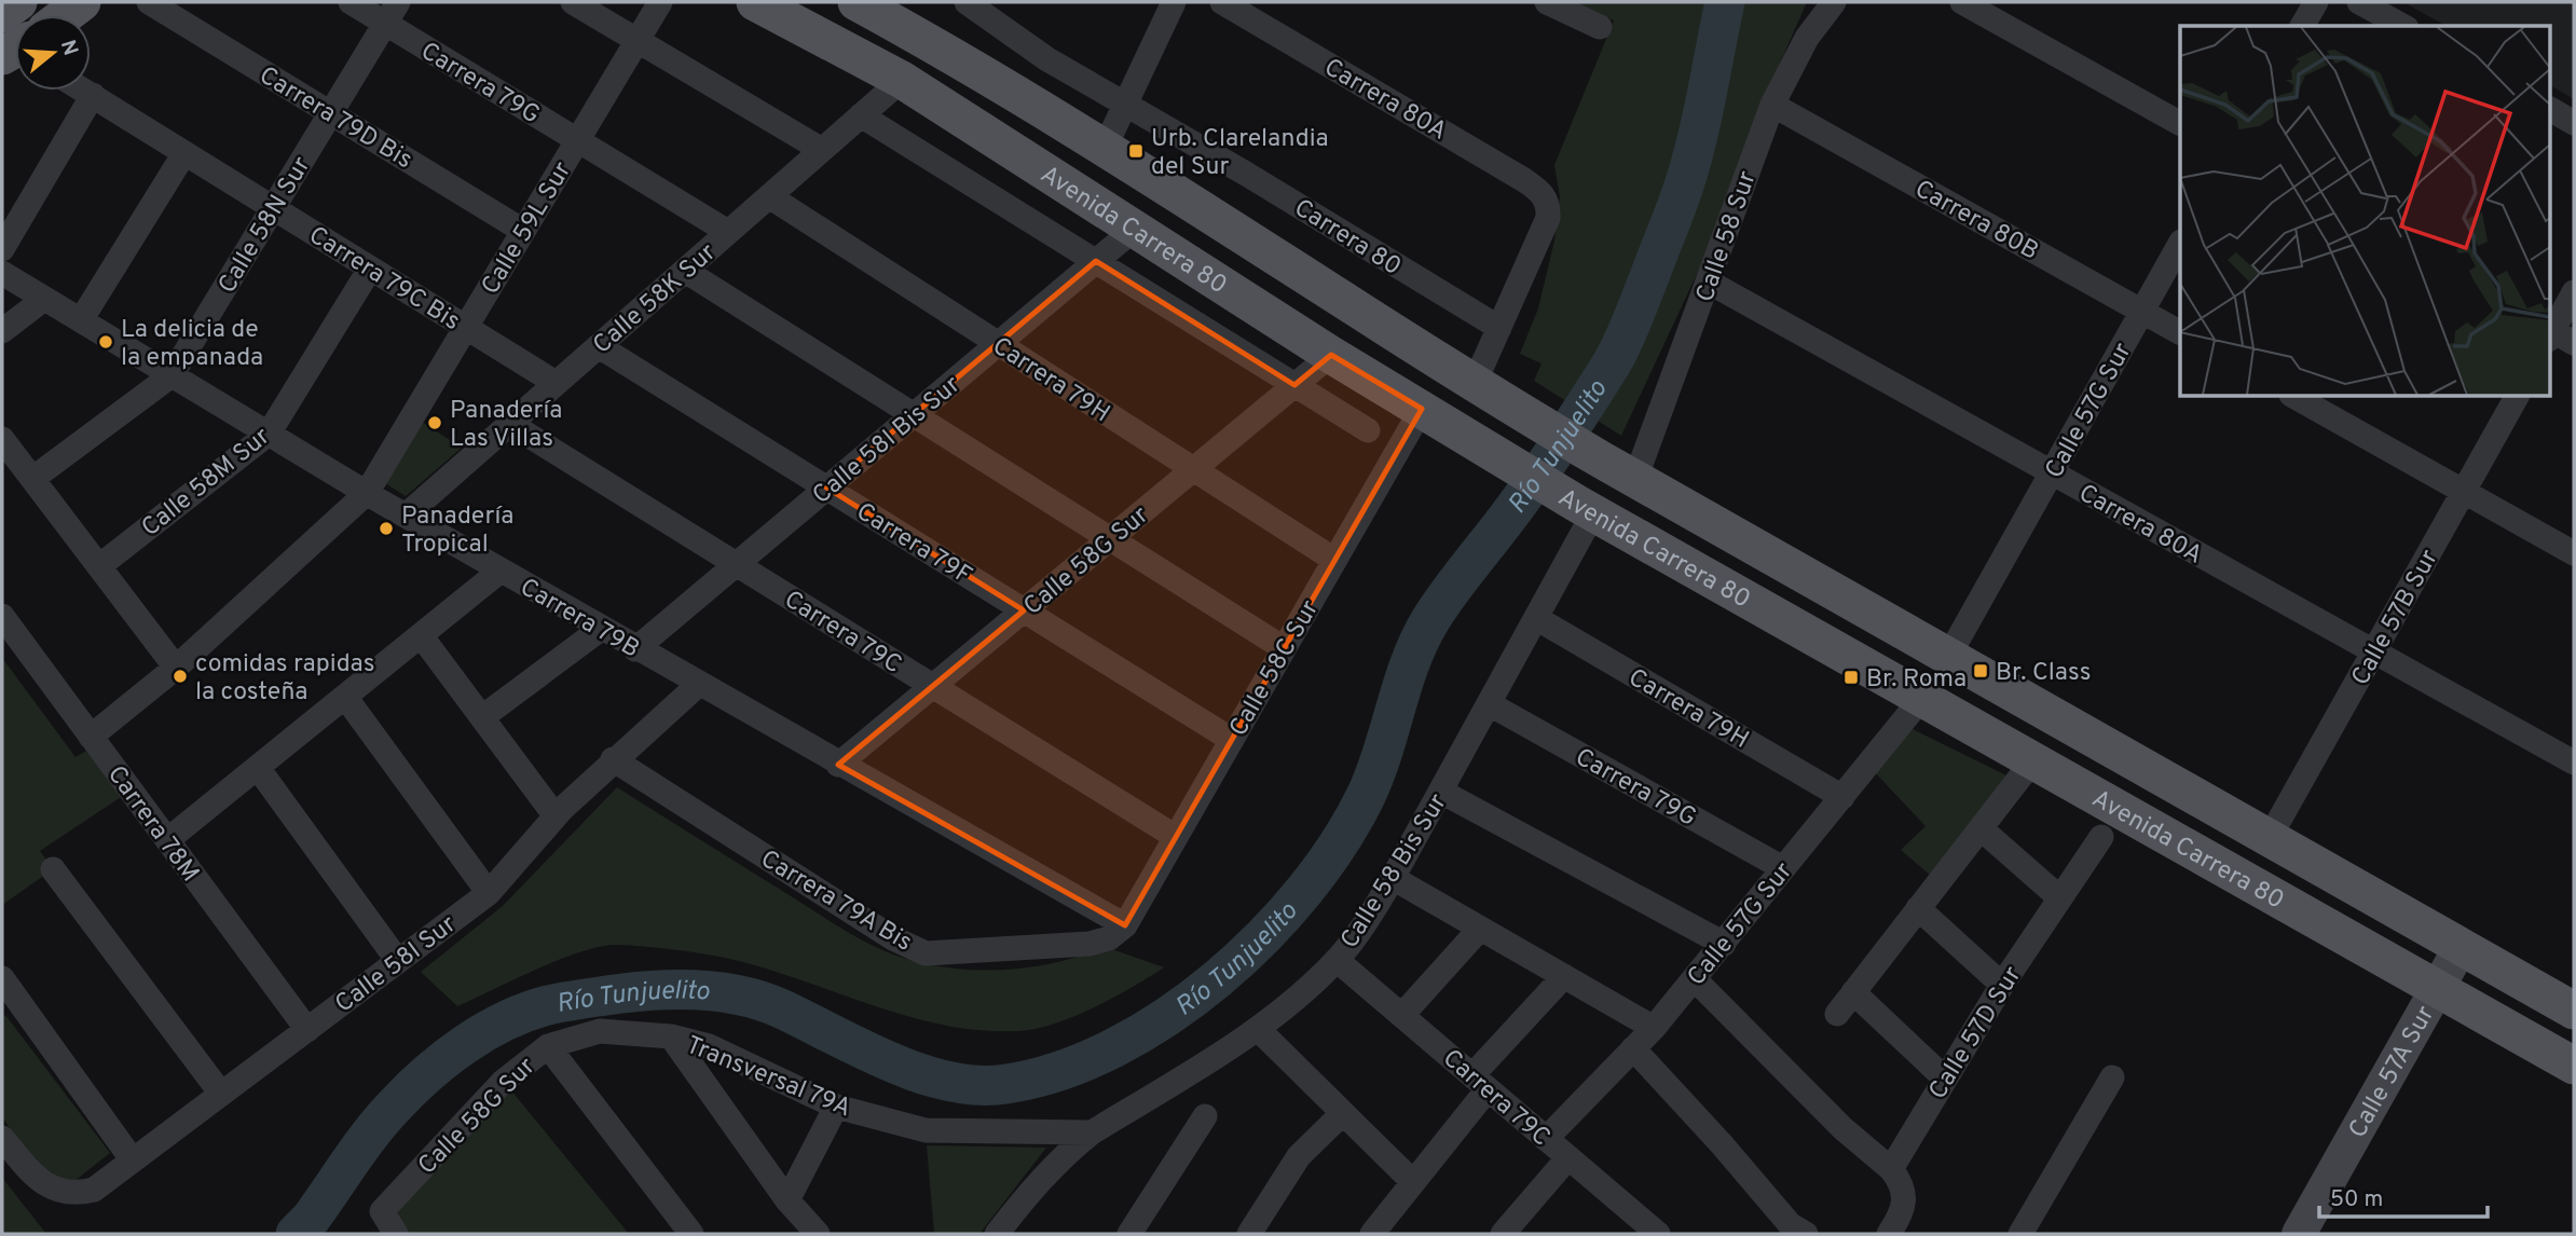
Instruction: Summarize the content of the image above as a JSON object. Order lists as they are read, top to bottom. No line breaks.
{"streets":{"main road":["Avenida Carrera 80"],"street":["Carrera 79G","Carrera 80A","Carrera 79D Bis","Carrera 80B","Calle 58N Sur","Calle 59L Sur","Carrera 80","Calle 58 Sur","Carrera 79C Bis","Calle 58K Sur","Carrera 79H","Calle 57G Sur","Calle 58I Bis Sur","Calle 58M Sur","Carrera 79F","Calle 58G Sur","Carrera 79B","Calle 57B Sur","Carrera 79C","Calle 58C Sur","Carrera 78M","Calle 58 Bis Sur","Carrera 79A Bis","Calle 58I Sur","Calle 57D Sur","Calle 57A Sur","Transversal 79A"]},"crossings":[["Carrera 79G","Calle 58N Sur"],["Carrera 79G","Calle 59L Sur"],["Carrera 79G","Calle 58K Sur"],["Carrera 79G","Calle 57G Sur"],["Carrera 79G","Calle 58 Bis Sur"],["Carrera 80A","Carrera 80"],["Carrera 80A","Calle 58 Sur"],["Carrera 80A","Calle 57G Sur"],["Carrera 80A","Calle 57B Sur"],["Carrera 79D Bis","Calle 58N Sur"],["Carrera 79D Bis","Calle 59L Sur"],["Carrera 80B","Calle 58 Sur"],["Carrera 80B","Calle 57G Sur"],["Calle 58N Sur","Carrera 79C Bis"],["Calle 58N Sur","Carrera 79B"],["Calle 59L Sur","Carrera 79C Bis"],["Calle 59L Sur","Carrera 79B"],["Avenida Carrera 80","Calle 58 Sur"],["Avenida Carrera 80","Calle 58K Sur"],["Avenida Carrera 80","Calle 57G Sur"],["Avenida Carrera 80","Calle 58I Bis Sur"],["Avenida Carrera 80","Calle 58G Sur"],["Avenida Carrera 80","Calle 57B Sur"],["Avenida Carrera 80","Calle 58C Sur"],["Avenida Carrera 80","Calle 58 Bis Sur"],["Avenida Carrera 80","Calle 57A Sur"],["Carrera 79C Bis","Calle 58K Sur"],["Carrera 79C Bis","Calle 58M Sur"],["Calle 58K Sur","Carrera 79H"],["Calle 58K Sur","Carrera 79F"],["Calle 58K Sur","Carrera 79B"],["Calle 58K Sur","Carrera 79C"],["Carrera 79H","Calle 57G Sur"],["Carrera 79H","Calle 58I Bis Sur"],["Carrera 79H","Calle 58G Sur"],["Carrera 79H","Calle 58C Sur"],["Carrera 79H","Calle 58 Bis Sur"],["Calle 57G Sur","Carrera 79C"],["Calle 58I Bis Sur","Carrera 79F"],["Calle 58I Bis Sur","Carrera 79B"],["Calle 58I Bis Sur","Carrera 79C"],["Calle 58M Sur","Carrera 79B"],["Carrera 79F","Calle 58G Sur"],["Carrera 79F","Calle 58C Sur"],["Calle 58G Sur","Carrera 79B"],["Calle 58G Sur","Carrera 79C"],["Calle 58G Sur","Transversal 79A"],["Carrera 79B","Calle 58C Sur"],["Carrera 79B","Carrera 79A Bis"],["Carrera 79B","Calle 58I Sur"],["Carrera 79C","Calle 58C Sur"],["Carrera 79C","Calle 58 Bis Sur"],["Calle 58C Sur","Carrera 79A Bis"],["Carrera 78M","Calle 58I Sur"],["Calle 58 Bis Sur","Transversal 79A"],["Carrera 79A Bis","Calle 58I Sur"]],"water":["Río Tunjuelito"],"places":{"transit":["Urb. Clarelandia del Sur","Br. Class","Br. Roma"],"other":["La delicia de la empanada","Panadería Las Villas","Panadería Tropical","comidas rapidas la costeña"]},"scale_bar":"50 m","north":"right"}
